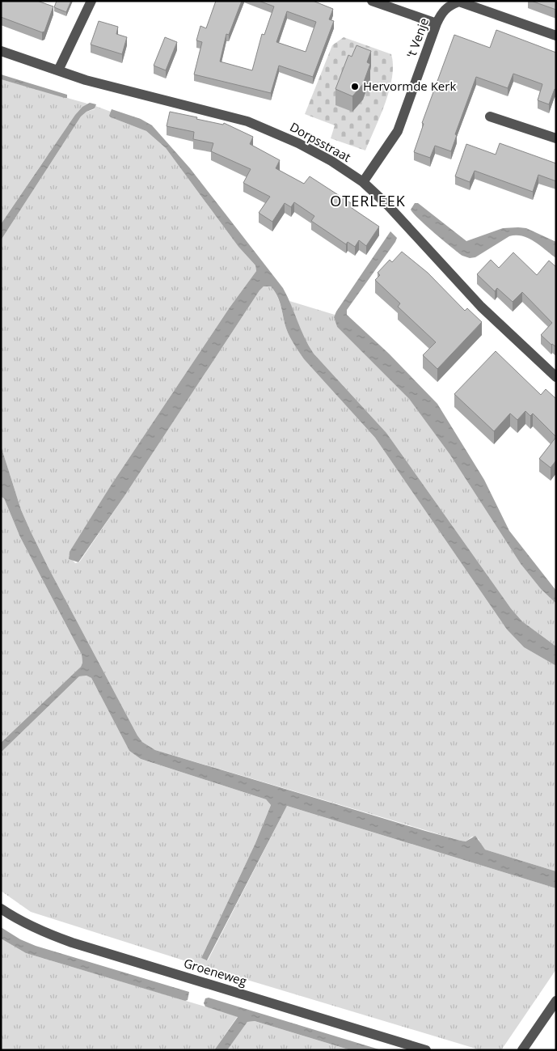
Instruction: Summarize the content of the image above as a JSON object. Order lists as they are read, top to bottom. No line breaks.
{"streets":{"street":["'t Venje","Dorpsstraat","Groeneweg"]},"crossings":[["'t Venje","Dorpsstraat"]],"districts":["OTERLEEK"],"places":["Hervormde Kerk"]}
